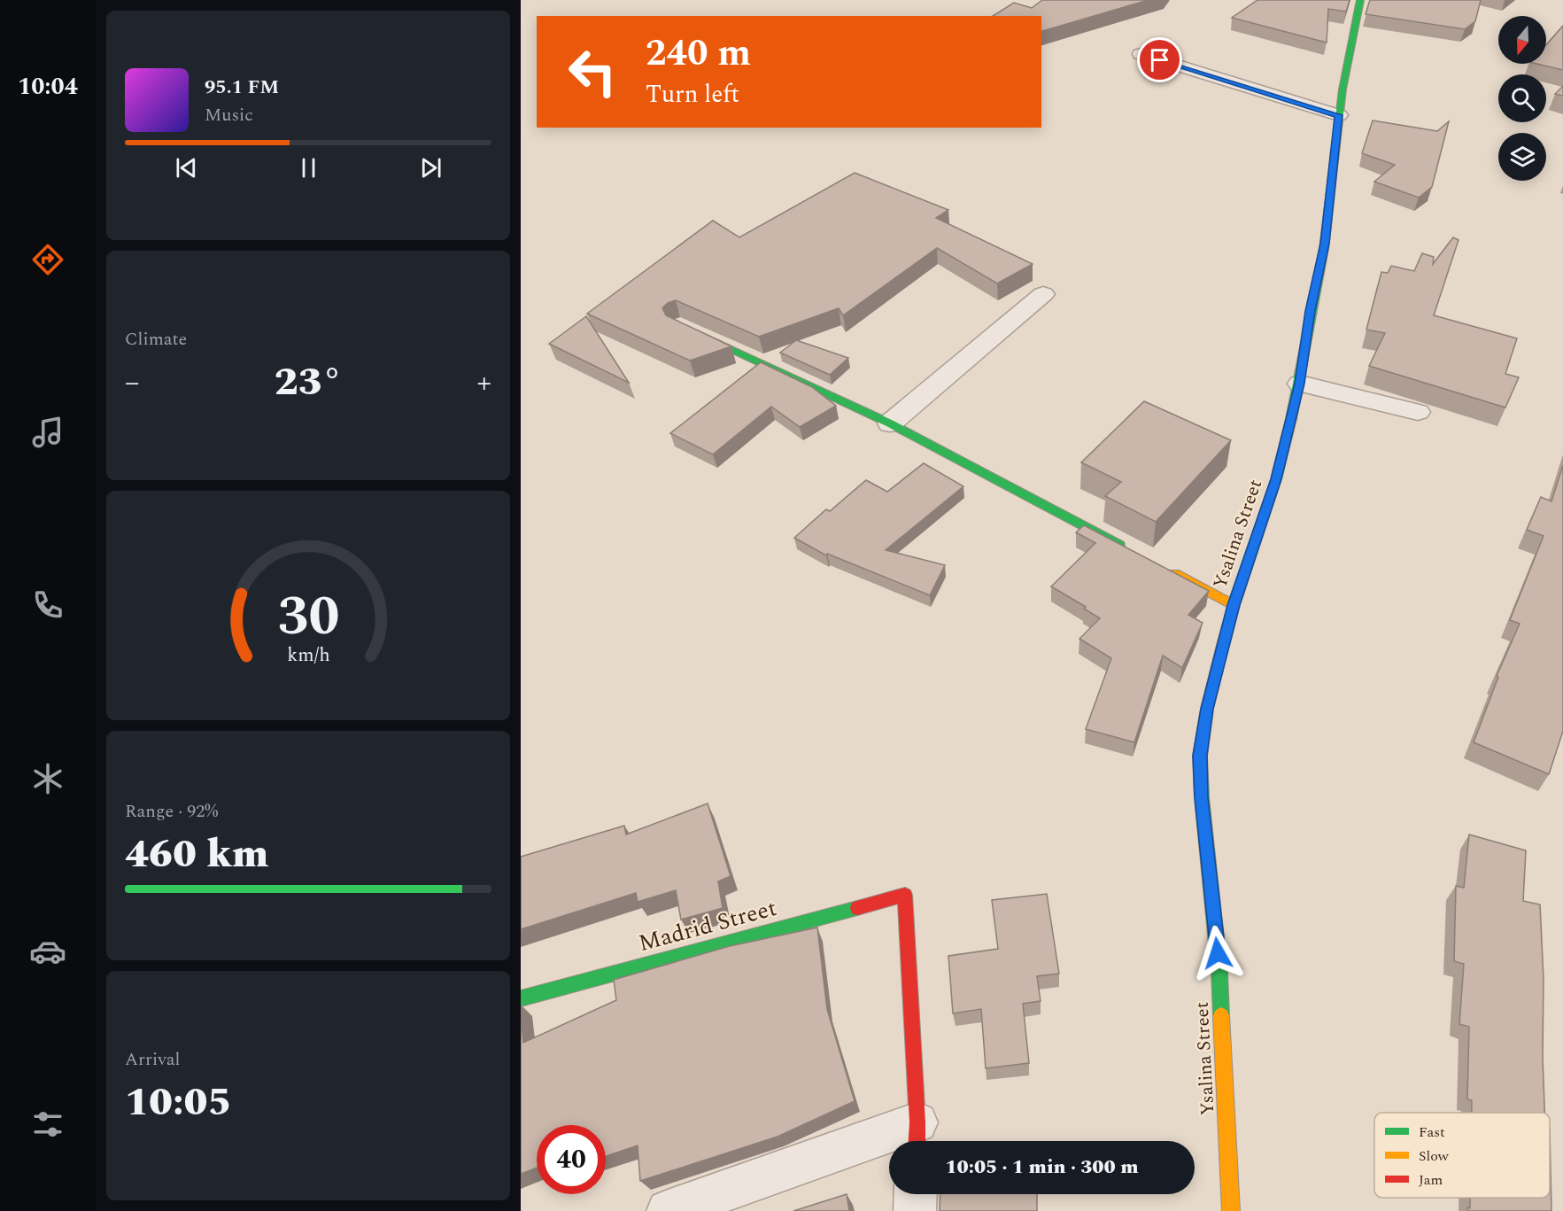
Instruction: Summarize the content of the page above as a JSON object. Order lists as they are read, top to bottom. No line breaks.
{"streets":{"street":["Ysalina Street","Madrid Street"]},"legend":["Fast","Slow","Jam"],"north":"bottom","page":{"tabs":"10:04","turn":["240 m","Turn left"],"song":["95.1 FM","Music"],"tile":["Climate",["Range · 92%","460 km"],["Arrival","10:05"]],"heat":["−","23°","+"],"limit":"40","trip":"10:05 · 1 min · 300 m","gauge":["30","km/h"]}}
